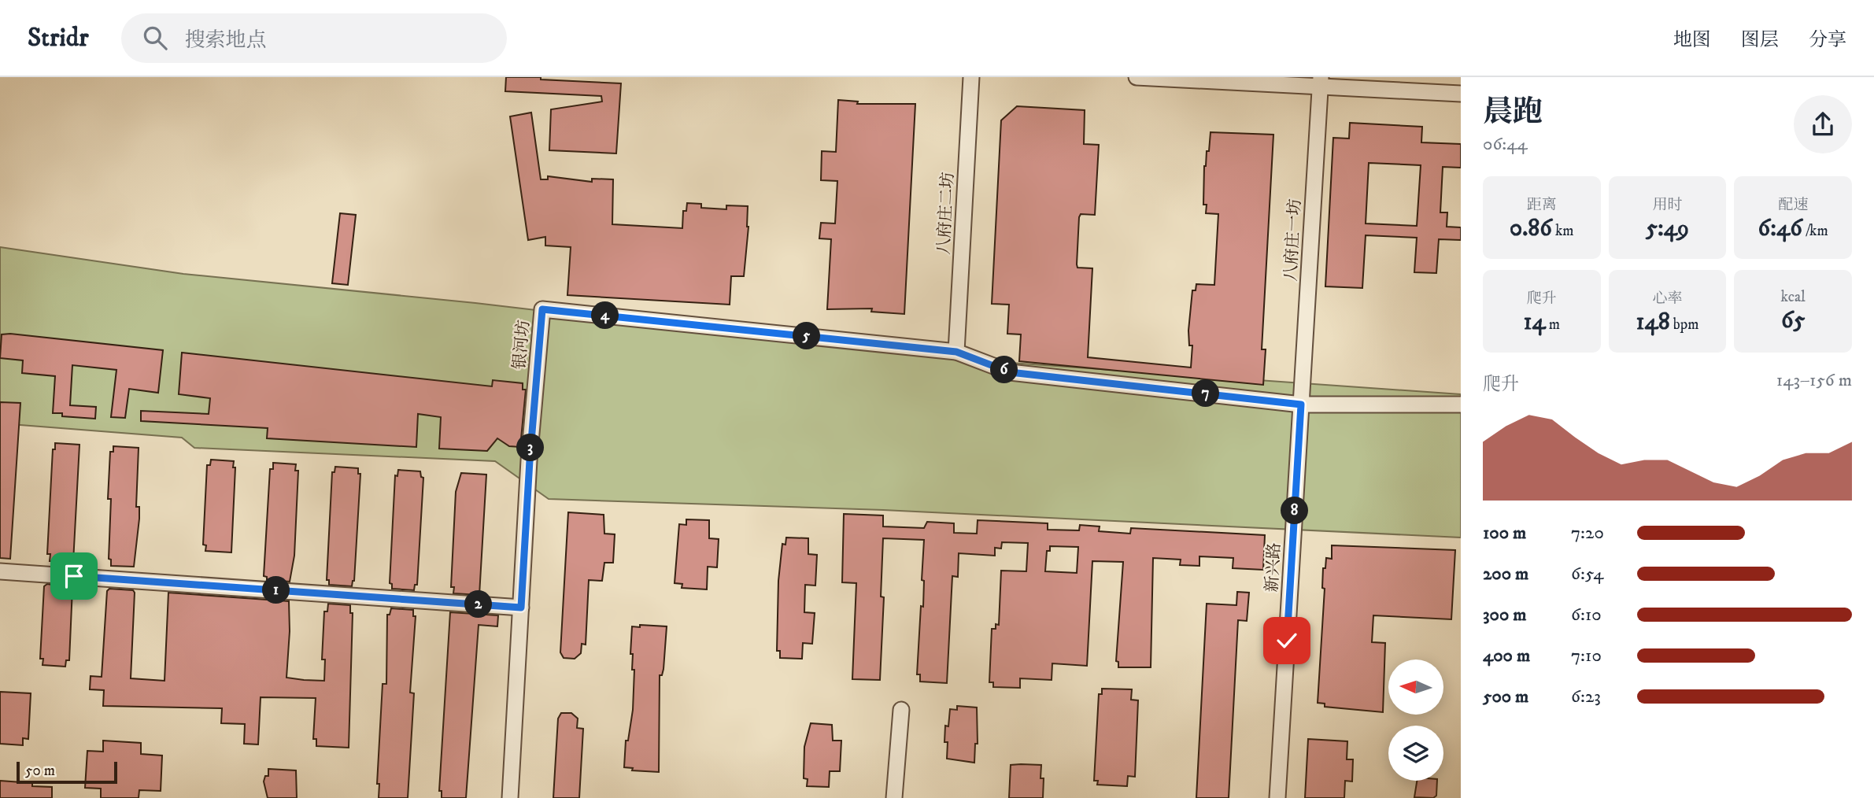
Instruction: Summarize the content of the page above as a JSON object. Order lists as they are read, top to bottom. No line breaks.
{"streets":{"street":["八府庄二坊","八府庄一坊","银河坊","新兴路"]},"crossings":[["八府庄二坊","银河坊"],["八府庄一坊","新兴路"]],"scale_bar":"50 m","north":"left","page":{"header":"Stridr","search":"搜索地点","nav":["地图","图层","分享"],"heading":["晨跑","06:44"],"stats":[["距离","0.86 km"],["用时","5:49"],["配速","6:46 /km"],["爬升","14 m"],["心率","148 bpm"],["kcal","65"]],"pins":["4","5","6","7","3","8","1","2"],"chart":["爬升","143–156 m"],"list":[{"name":"100 m","note":"7:20"},{"name":"200 m","note":"6:54"},{"name":"300 m","note":"6:10"},{"name":"400 m","note":"7:10"},{"name":"500 m","note":"6:23"}],"scale":"50 m"}}
